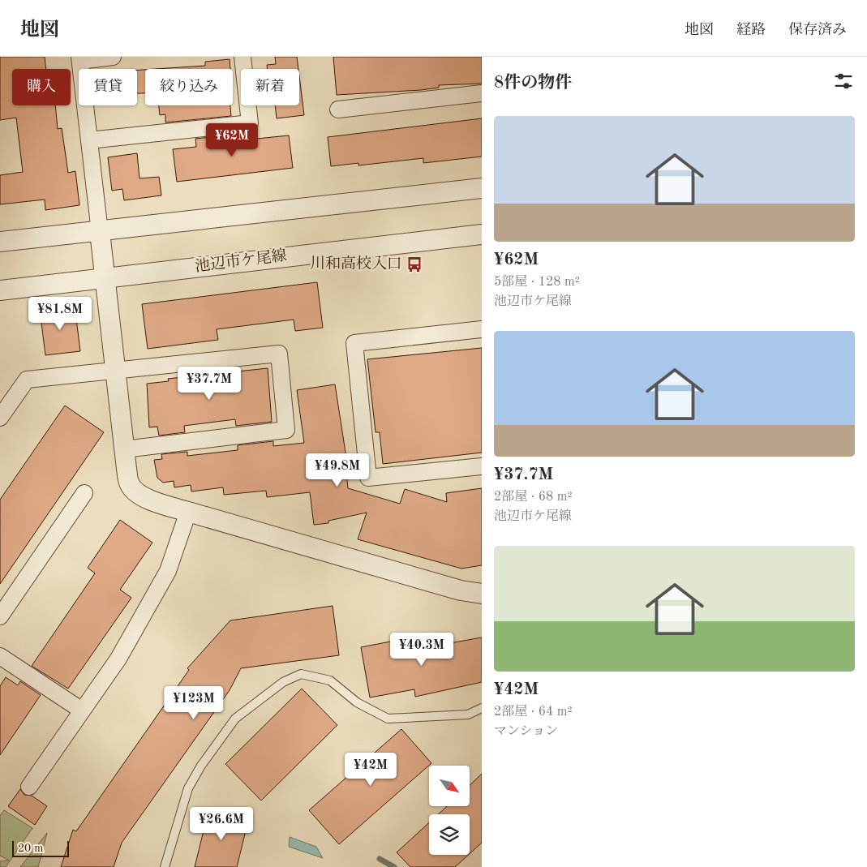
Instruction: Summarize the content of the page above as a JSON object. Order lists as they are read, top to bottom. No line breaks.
{"streets":{"street":["池辺市ケ尾線"]},"places":{"bus stop":["川和高校入口"]},"scale_bar":"20 m","north":"bottom right","page":{"header":"地図","nav":["地図","経路","保存済み"],"heading":"8件の物件","chip":["購入","賃貸","絞り込み","新着"],"list":[{"name":"¥62M","note":"5部屋 · 128 m² · 池辺市ケ尾線"},{"name":"¥37.7M","note":"2部屋 · 68 m² · 池辺市ケ尾線"},{"name":"¥42M","note":"2部屋 · 64 m² · マンション"}],"price":["¥62M","¥81.8M","¥37.7M","¥49.8M","¥40.3M","¥123M","¥42M","¥26.6M"],"scale":"20 m"}}
